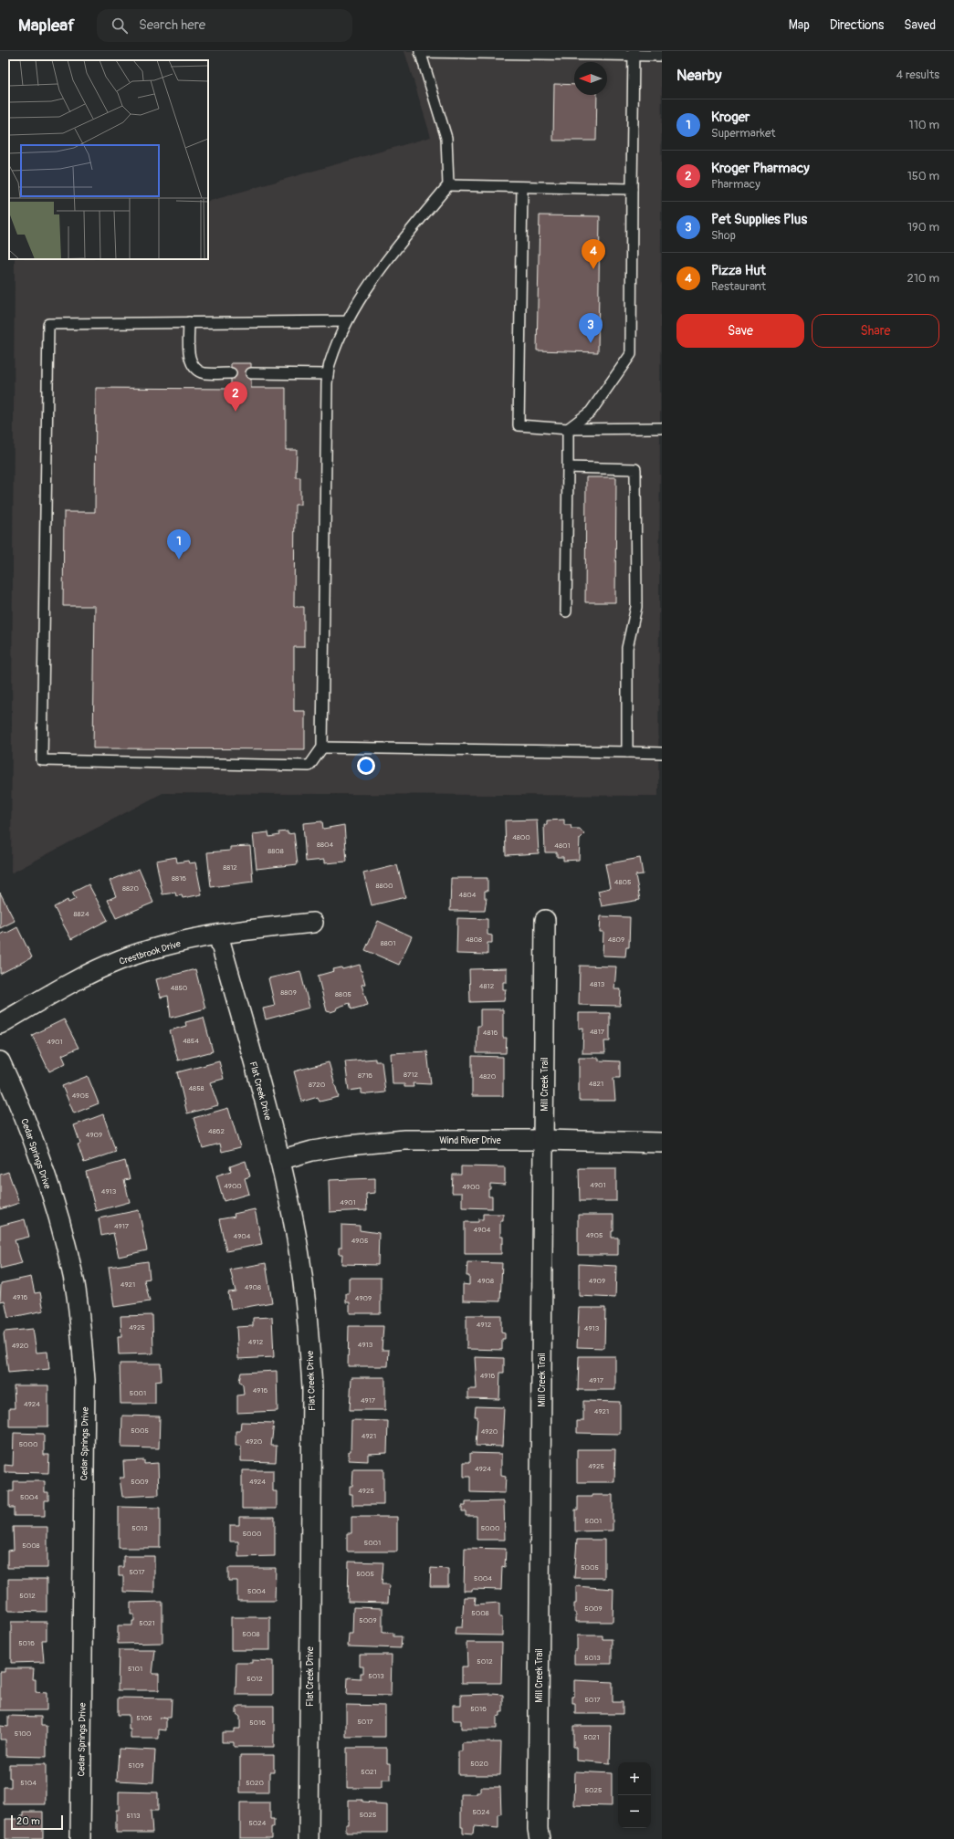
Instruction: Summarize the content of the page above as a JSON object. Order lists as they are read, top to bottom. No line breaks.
{"streets":{"street":["Crestbrook Drive","Mill Creek Trail","Flat Creek Drive","Wind River Drive","Cedar Springs Drive"]},"crossings":[["Crestbrook Drive","Flat Creek Drive"],["Mill Creek Trail","Wind River Drive"],["Flat Creek Drive","Wind River Drive"]],"house_numbers":["4800","8804","4801","8808","8812","8816","4805","8800","8820","4804","8824","4808","4809","8801","4813","4812","4850","8809","8805","4817","4816","4854","4901","8712","8716","4820","4821","8720","4858","4905","4862","4909","4901","4900","4900","4913","4901","4917","4904","4905","4904","4905","4908","4909","4921","4908","4916","4909","4912","4925","4913","4912","4913","4920","4916","4917","4916","5001","4917","4924","4921","5005","4920","4921","4920","5000","4925","4924","5009","4924","4925","5004","5001","5013","5000","5000","5001","5008","5005","5017","5005","5004","5004","5012","5009","5008","5009","5021","5008","5016","5013","5012","5101","5013","5012","5017","5016","5105","5017","5016","5100","5021","5020","5109","5021","5104","5020","5025","5024","5025","5113","5024"],"scale_bar":"20 m","north":"left","page":{"header":"Mapleaf","search":"Search here","nav":["Map","Directions","Saved"],"heading":["Nearby","4 results"],"list":[{"mark":"1","name":"Kroger","note":"Supermarket","value":"110 m"},{"mark":"2","name":"Kroger Pharmacy","note":"Pharmacy","value":"150 m"},{"mark":"3","name":"Pet Supplies Plus","note":"Shop","value":"190 m"},{"mark":"4","name":"Pizza Hut","note":"Restaurant","value":"210 m"}],"pins":["4","3","2","1"],"buttons":["Save","Share"],"map_buttons":["+","−"],"scale":"20 m"}}
